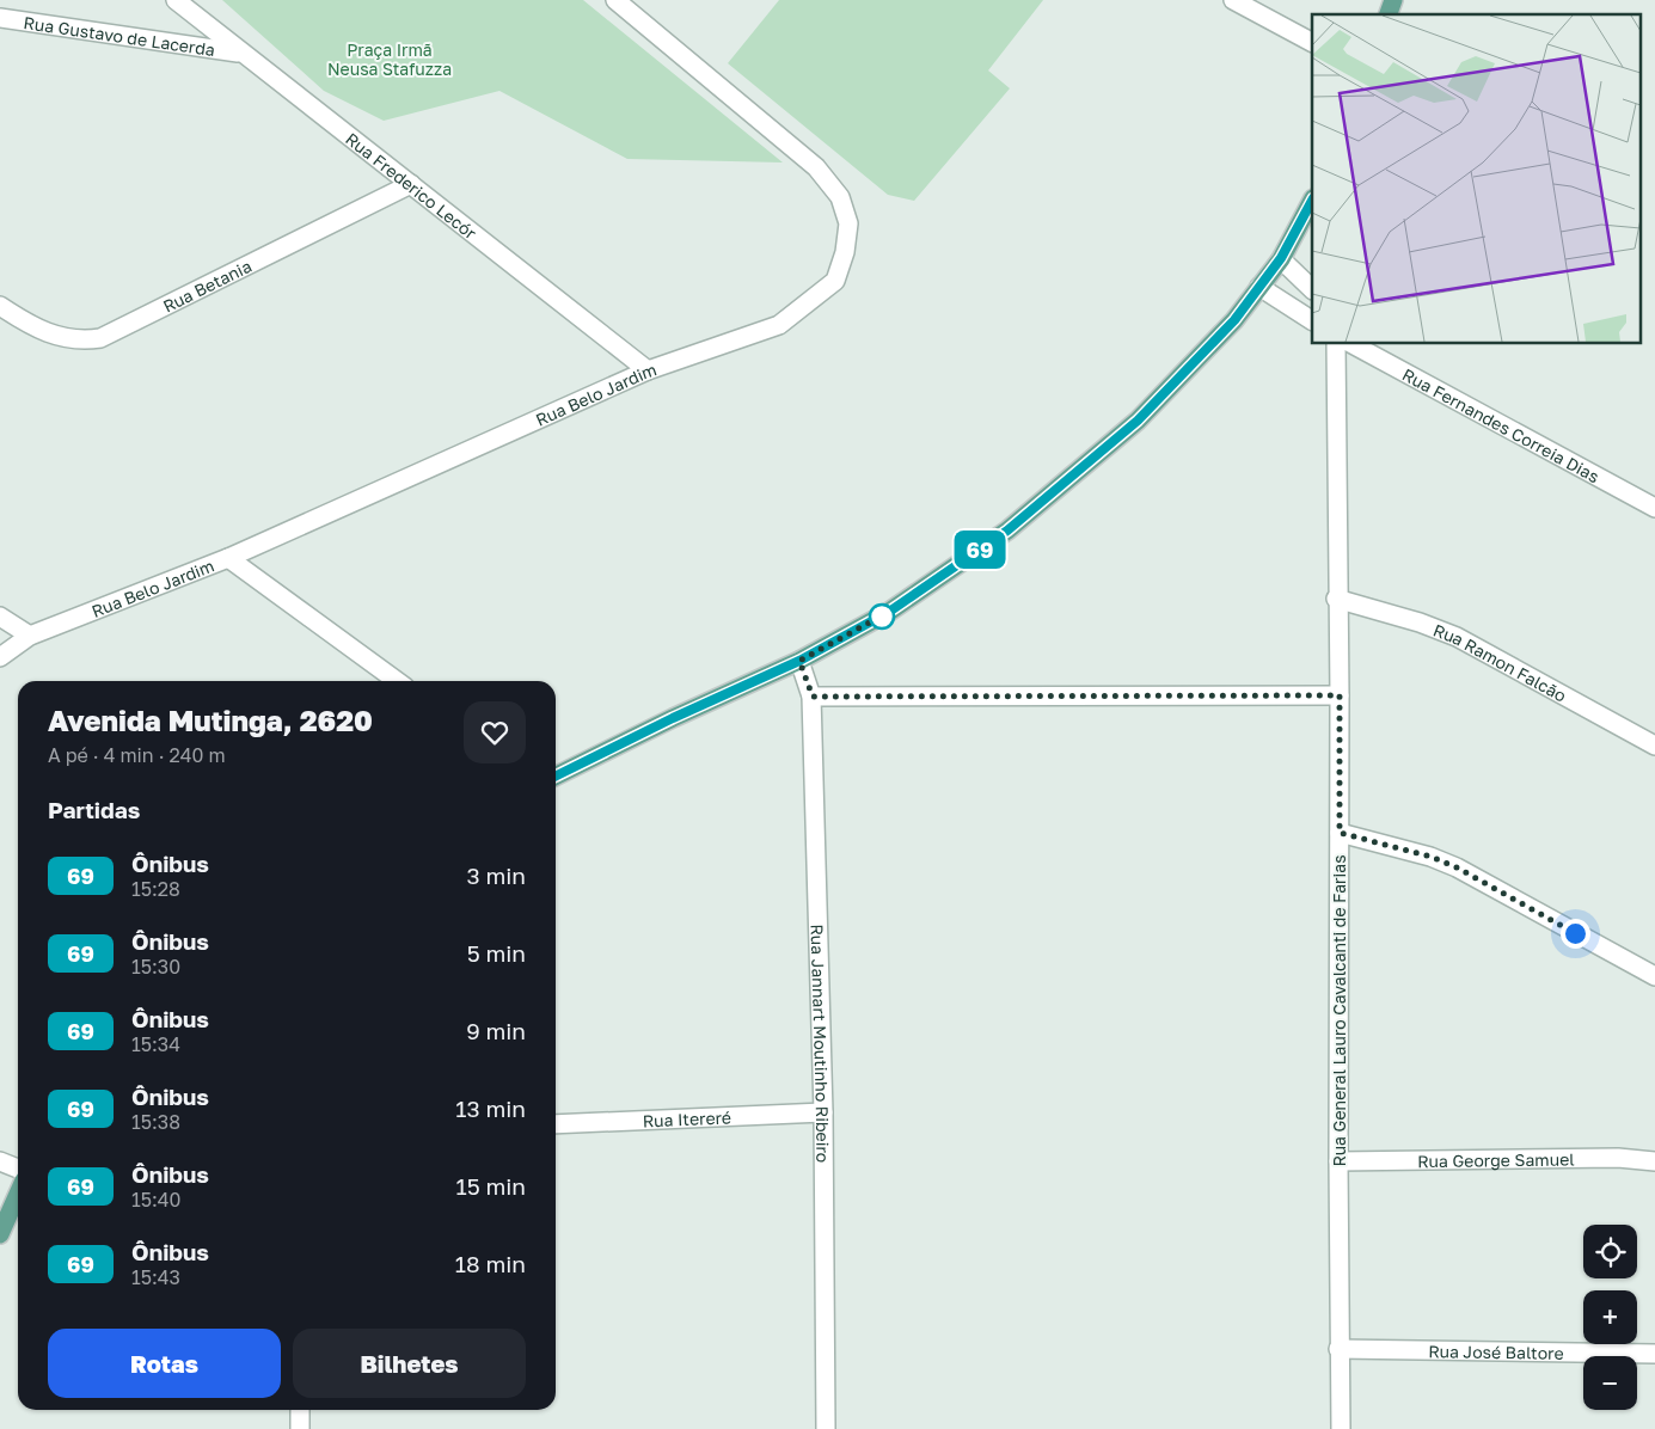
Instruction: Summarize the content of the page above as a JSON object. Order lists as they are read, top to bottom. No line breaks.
{"streets":{"street":["Rua Gustavo de Lacerda","Rua Frederico Lecór","Rua Betania","Rua Belo Jardim","Rua Fernandes Correia Dias","Rua Ramon Falcão","Rua General Lauro Cavalcanti de Farias","Rua Jannart Moutinho Ribeiro","Rua Itereré","Rua George Samuel","Rua José Baltore"]},"crossings":[["Rua Gustavo de Lacerda","Rua Frederico Lecór"],["Rua Frederico Lecór","Rua Betania"],["Rua Frederico Lecór","Rua Belo Jardim"],["Rua Ramon Falcão","Rua General Lauro Cavalcanti de Farias"],["Rua General Lauro Cavalcanti de Farias","Rua George Samuel"],["Rua General Lauro Cavalcanti de Farias","Rua José Baltore"],["Rua Jannart Moutinho Ribeiro","Rua Itereré"]],"parks":["Praça Irmã Neusa Stafuzza"],"lines":["bus line 69"],"page":{"on_map":"69","heading":[["Avenida Mutinga, 2620","A pé · 4 min · 240 m"],"Partidas"],"list":[{"mark":"69","name":"Ônibus","note":"15:28","value":"3 min"},{"mark":"69","name":"Ônibus","note":"15:30","value":"5 min"},{"mark":"69","name":"Ônibus","note":"15:34","value":"9 min"},{"mark":"69","name":"Ônibus","note":"15:38","value":"13 min"},{"mark":"69","name":"Ônibus","note":"15:40","value":"15 min"},{"mark":"69","name":"Ônibus","note":"15:43","value":"18 min"}],"map_buttons":["+","−"],"buttons":["Rotas","Bilhetes"]}}
